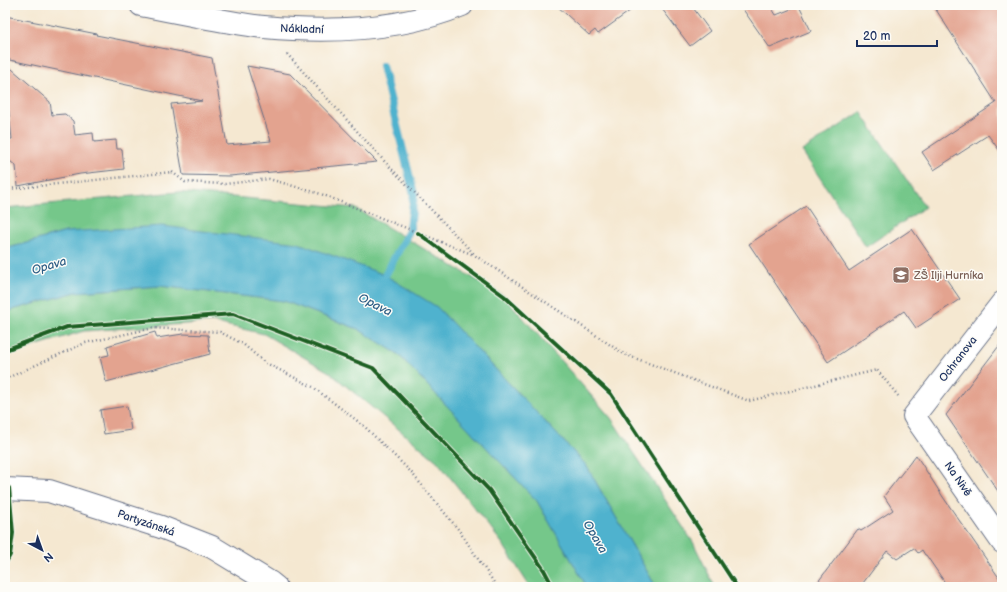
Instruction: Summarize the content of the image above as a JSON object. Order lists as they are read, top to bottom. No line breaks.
{"streets":{"street":["Nákladní","Ochranova","Na Nivě","Partyzánská"]},"crossings":[["Ochranova","Na Nivě"]],"water":["Opava"],"places":{"school or university":["ZŠ Ilji Hurníka"]},"scale_bar":"20 m","north":"bottom right"}
